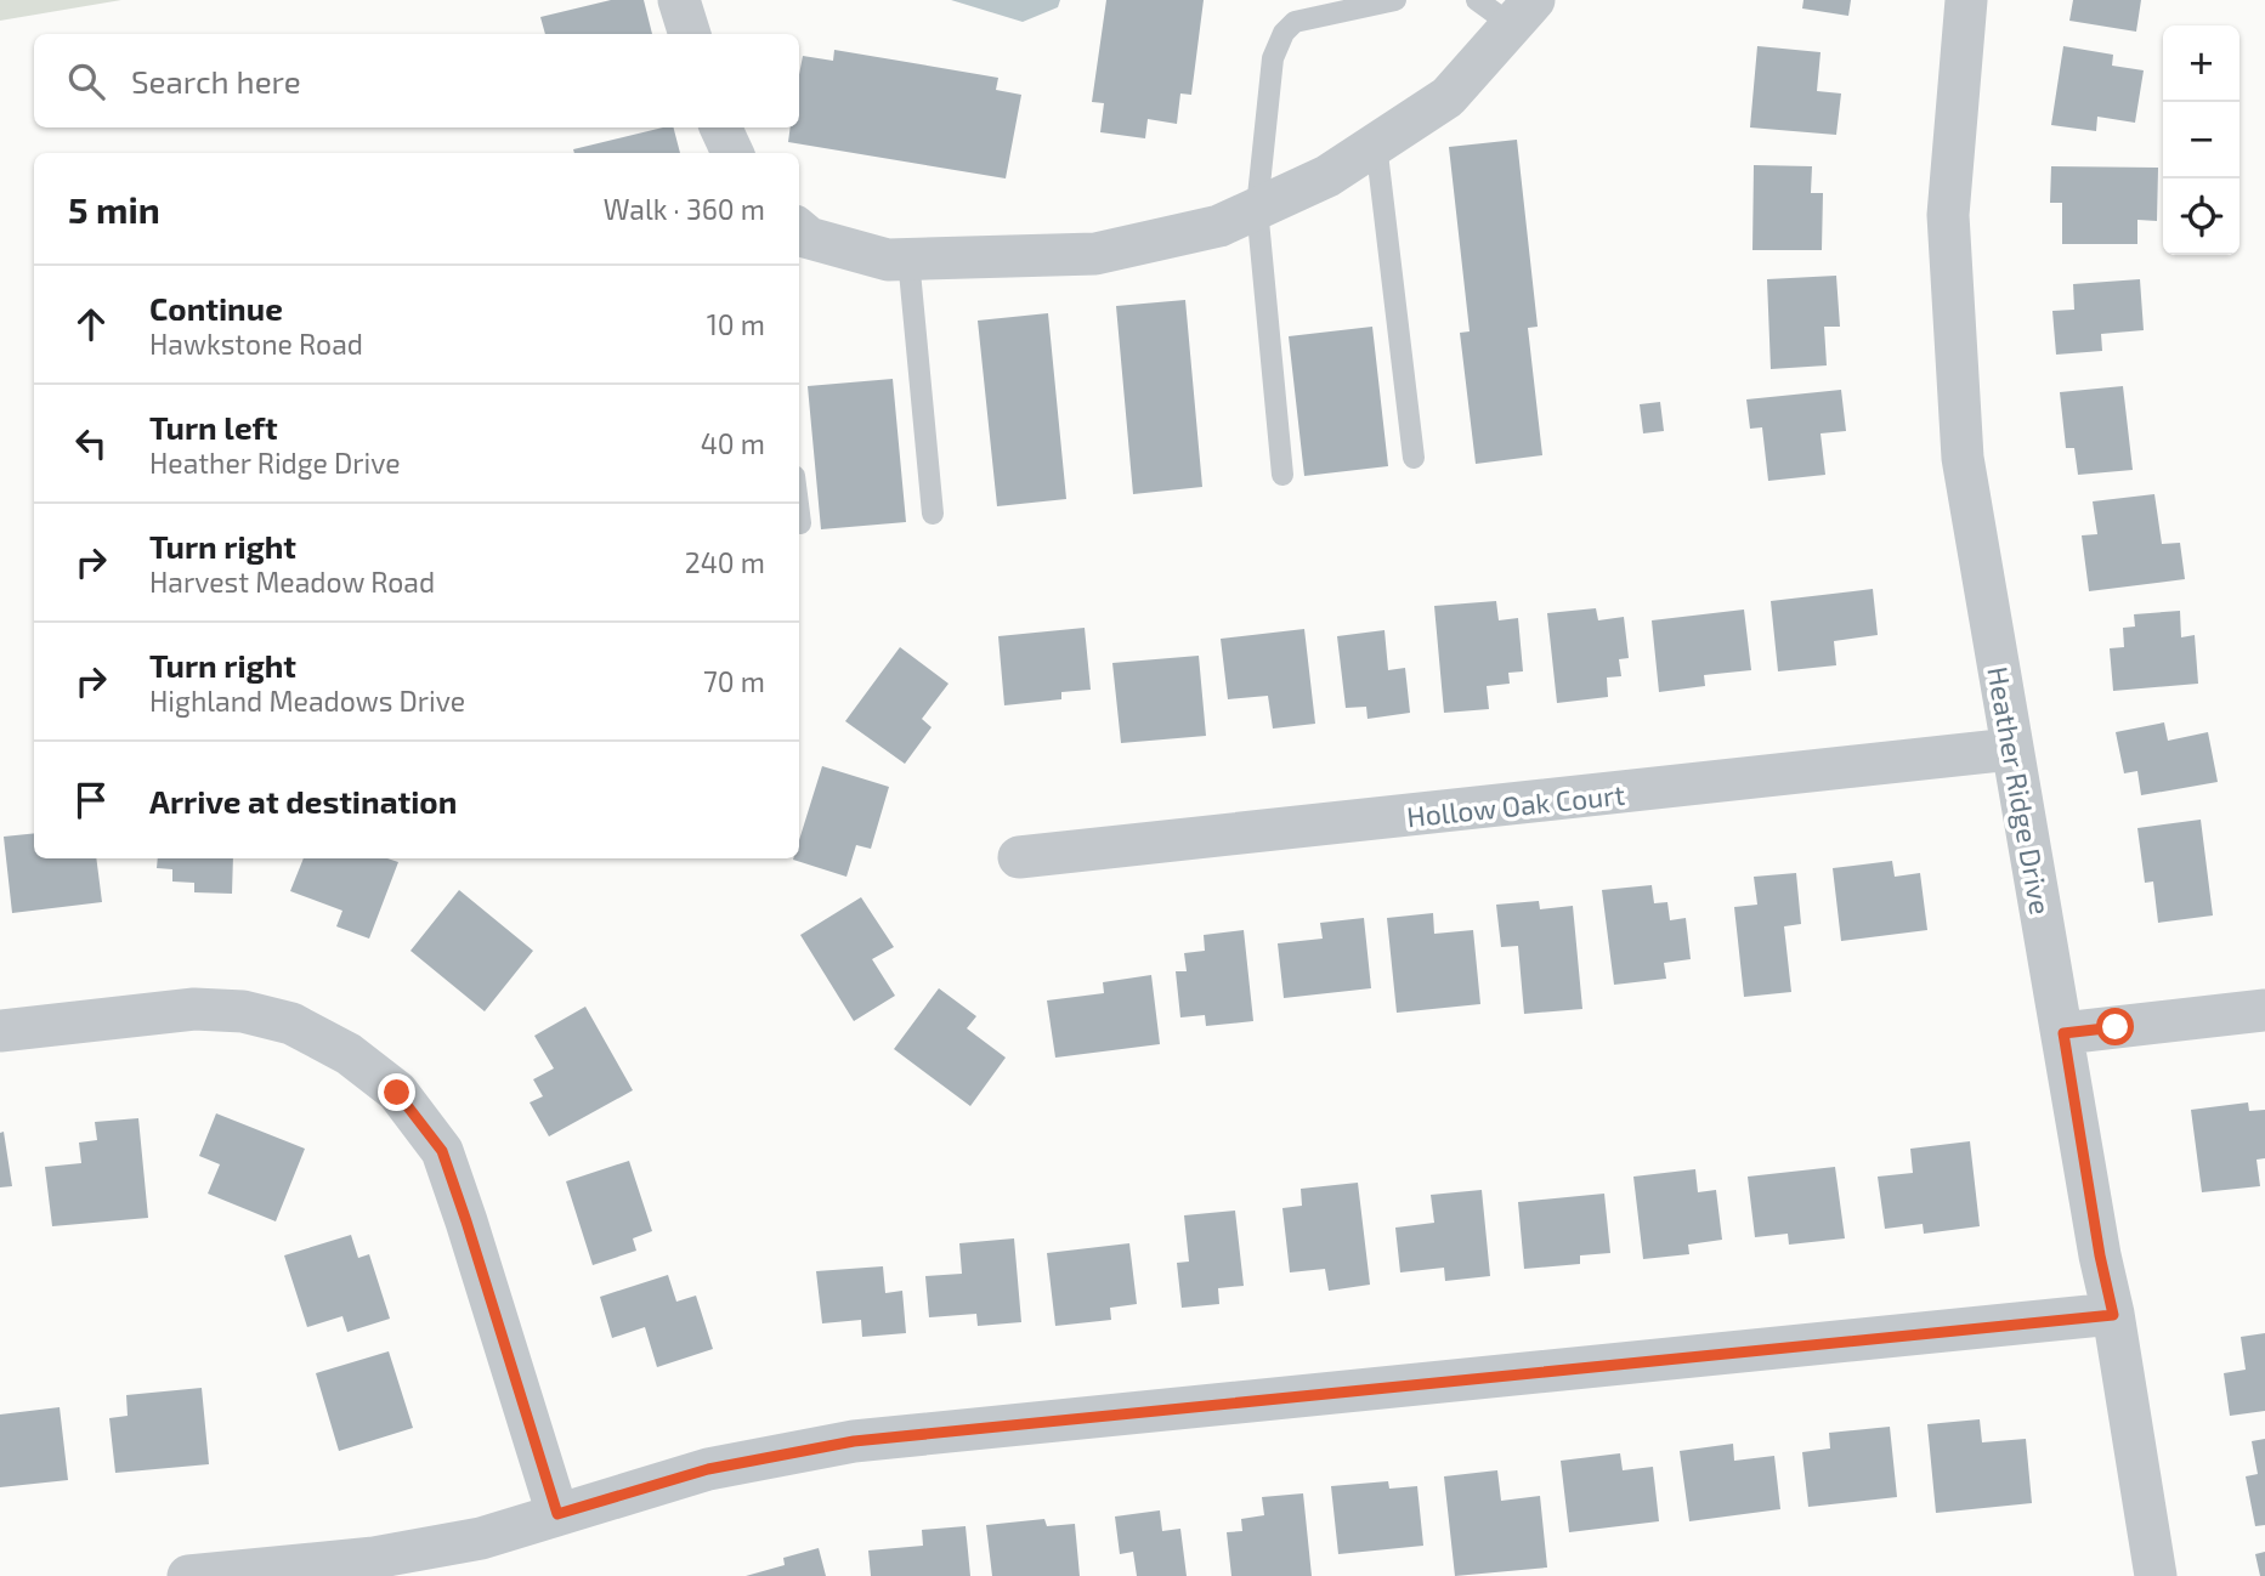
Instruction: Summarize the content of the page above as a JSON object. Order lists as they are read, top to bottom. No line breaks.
{"streets":{"street":["Heather Ridge Drive","Hollow Oak Court"]},"crossings":[["Heather Ridge Drive","Hollow Oak Court"]],"page":{"map_buttons":["+","−"],"search":"Search here","heading":["5 min","Walk · 360 m"],"list":[["Continue","Hawkstone Road","10 m"],["Turn left","Heather Ridge Drive","40 m"],["Turn right","Harvest Meadow Road","240 m"],["Turn right","Highland Meadows Drive","70 m"],"Arrive at destination"]}}
